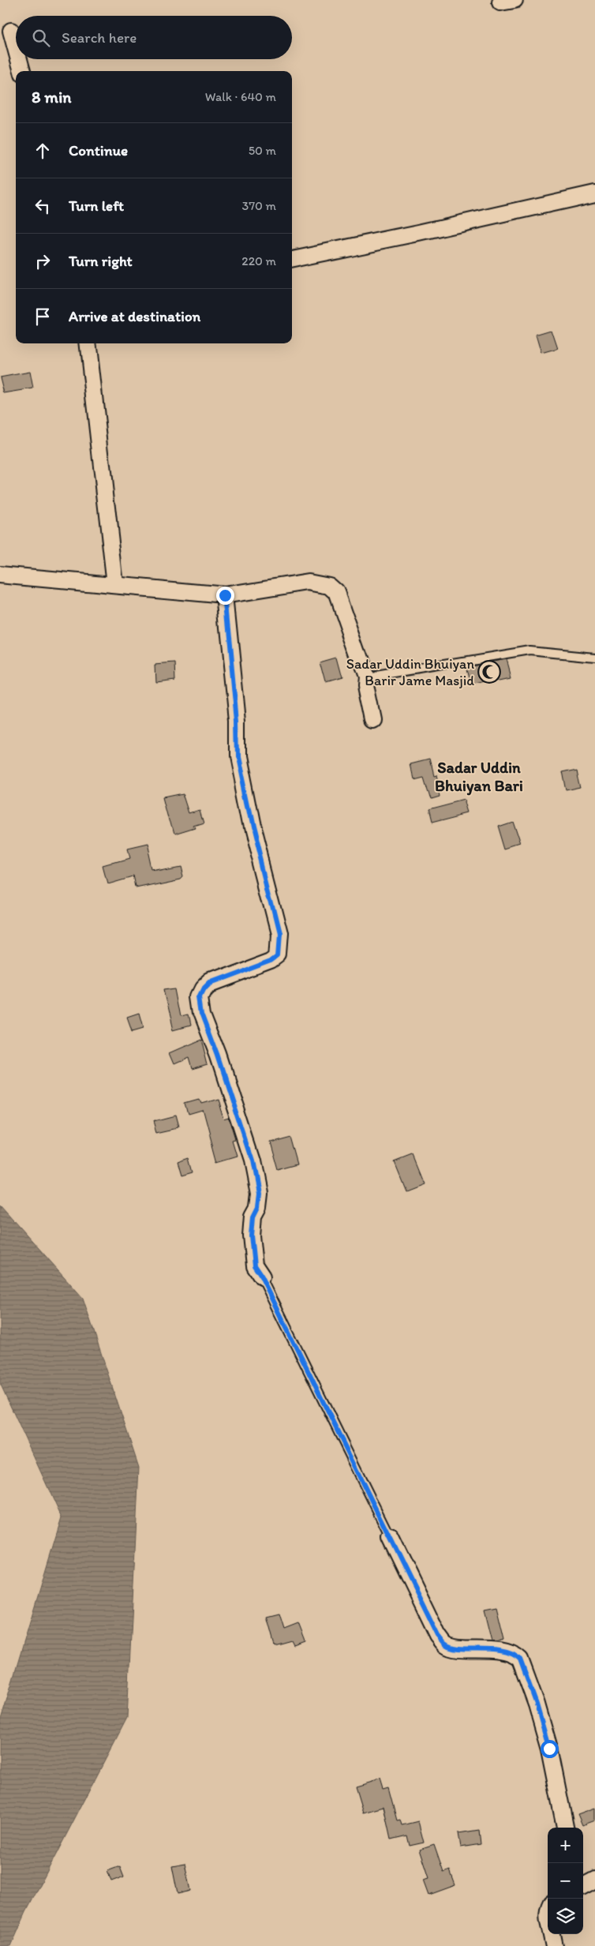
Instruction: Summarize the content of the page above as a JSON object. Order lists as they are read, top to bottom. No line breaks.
{"districts":["Sadar Uddin Bhuiyan Bari"],"places":{"mosque":["Sadar Uddin Bhuiyan Barir Jame Masjid"]},"page":{"search":"Search here","heading":["8 min","Walk · 640 m"],"list":[["Continue","50 m"],["Turn left","370 m"],["Turn right","220 m"],"Arrive at destination"],"map_buttons":["+","−"]}}
